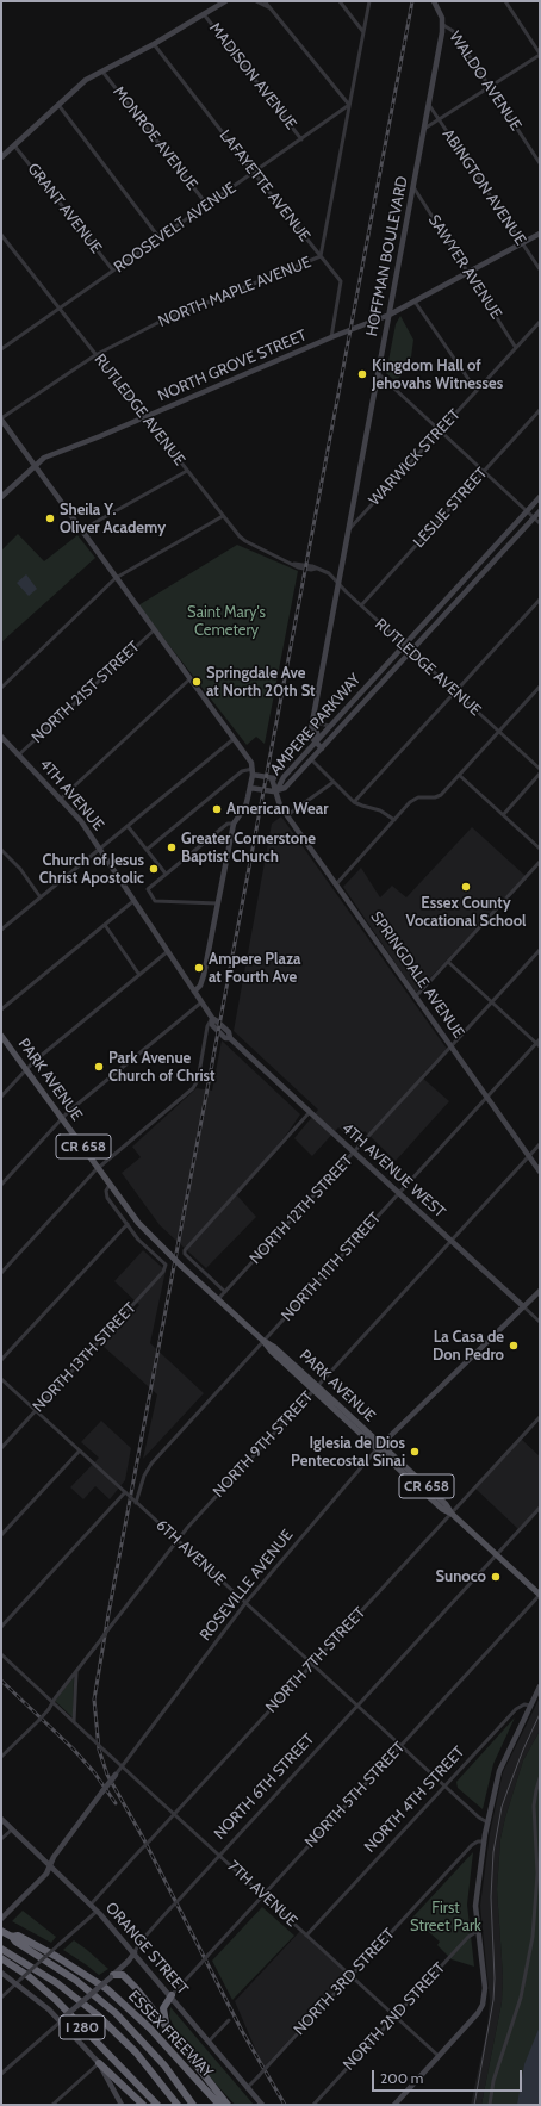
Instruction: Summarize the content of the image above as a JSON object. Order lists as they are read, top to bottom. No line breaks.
{"streets":{"highway":["I 280","ESSEX FREEWAY"],"main road":["PARK AVENUE","CR 658"],"street":["MADISON AVENUE","WALDO AVENUE","MONROE AVENUE","LAFAYETTE AVENUE","ABINGTON AVENUE","GRANT AVENUE","ROOSEVELT AVENUE","HOFFMAN BOULEVARD","SAWYER AVENUE","NORTH MAPLE AVENUE","NORTH GROVE STREET","RUTLEDGE AVENUE","WARWICK STREET","LESLIE STREET","NORTH 21ST STREET","AMPERE PARKWAY","4TH AVENUE","SPRINGDALE AVENUE","4TH AVENUE WEST","NORTH 12TH STREET","NORTH 11TH STREET","NORTH 13TH STREET","NORTH 9TH STREET","6TH AVENUE","ROSEVILLE AVENUE","NORTH 7TH STREET","NORTH 6TH STREET","NORTH 5TH STREET","NORTH 4TH STREET","7TH AVENUE","ORANGE STREET","NORTH 3RD STREET","NORTH 2ND STREET"]},"crossings":[["MADISON AVENUE","ROOSEVELT AVENUE"],["WALDO AVENUE","HOFFMAN BOULEVARD"],["MONROE AVENUE","ROOSEVELT AVENUE"],["LAFAYETTE AVENUE","ROOSEVELT AVENUE"],["LAFAYETTE AVENUE","NORTH MAPLE AVENUE"],["LAFAYETTE AVENUE","NORTH GROVE STREET"],["ABINGTON AVENUE","HOFFMAN BOULEVARD"],["ABINGTON AVENUE","NORTH GROVE STREET"],["GRANT AVENUE","ROOSEVELT AVENUE"],["ROOSEVELT AVENUE","NORTH MAPLE AVENUE"],["ROOSEVELT AVENUE","RUTLEDGE AVENUE"],["HOFFMAN BOULEVARD","SAWYER AVENUE"],["HOFFMAN BOULEVARD","NORTH GROVE STREET"],["HOFFMAN BOULEVARD","RUTLEDGE AVENUE"],["HOFFMAN BOULEVARD","WARWICK STREET"],["HOFFMAN BOULEVARD","AMPERE PARKWAY"],["SAWYER AVENUE","NORTH GROVE STREET"],["SAWYER AVENUE","WARWICK STREET"],["NORTH MAPLE AVENUE","RUTLEDGE AVENUE"],["NORTH GROVE STREET","RUTLEDGE AVENUE"],["RUTLEDGE AVENUE","LESLIE STREET"],["RUTLEDGE AVENUE","AMPERE PARKWAY"],["NORTH 21ST STREET","4TH AVENUE"],["AMPERE PARKWAY","SPRINGDALE AVENUE"],["4TH AVENUE","4TH AVENUE WEST"],["SPRINGDALE AVENUE","NORTH 12TH STREET"],["SPRINGDALE AVENUE","NORTH 11TH STREET"],["SPRINGDALE AVENUE","NORTH 9TH STREET"],["PARK AVENUE","NORTH 12TH STREET"],["PARK AVENUE","NORTH 11TH STREET"],["PARK AVENUE","NORTH 9TH STREET"],["PARK AVENUE","ROSEVILLE AVENUE"],["PARK AVENUE","NORTH 7TH STREET"],["PARK AVENUE","NORTH 6TH STREET"],["PARK AVENUE","NORTH 5TH STREET"],["4TH AVENUE WEST","NORTH 12TH STREET"],["4TH AVENUE WEST","NORTH 11TH STREET"],["4TH AVENUE WEST","NORTH 9TH STREET"],["4TH AVENUE WEST","ROSEVILLE AVENUE"],["NORTH 11TH STREET","6TH AVENUE"],["NORTH 13TH STREET","6TH AVENUE"],["NORTH 9TH STREET","6TH AVENUE"],["NORTH 9TH STREET","7TH AVENUE"],["6TH AVENUE","ROSEVILLE AVENUE"],["6TH AVENUE","NORTH 7TH STREET"],["6TH AVENUE","NORTH 6TH STREET"],["6TH AVENUE","NORTH 5TH STREET"],["6TH AVENUE","NORTH 4TH STREET"],["ROSEVILLE AVENUE","7TH AVENUE"],["ROSEVILLE AVENUE","ORANGE STREET"],["NORTH 7TH STREET","7TH AVENUE"],["NORTH 7TH STREET","ORANGE STREET"],["NORTH 6TH STREET","7TH AVENUE"],["NORTH 6TH STREET","ORANGE STREET"],["NORTH 5TH STREET","7TH AVENUE"],["NORTH 5TH STREET","ORANGE STREET"],["NORTH 4TH STREET","7TH AVENUE"],["7TH AVENUE","NORTH 3RD STREET"],["7TH AVENUE","NORTH 2ND STREET"],["ORANGE STREET","NORTH 3RD STREET"]],"parks":["Saint Mary's Cemetery","First Street Park"],"places":["Kingdom Hall of Jehovahs Witnesses","Sheila Y. Oliver Academy","Springdale Ave at North 20th St","American Wear","Greater Cornerstone Baptist Church","Church of Jesus Christ Apostolic","Essex County Vocational School","Ampere Plaza at Fourth Ave","Park Avenue Church of Christ","La Casa de Don Pedro","Iglesia de Dios Pentecostal Sinai","Sunoco"],"scale_bar":"200 m"}
